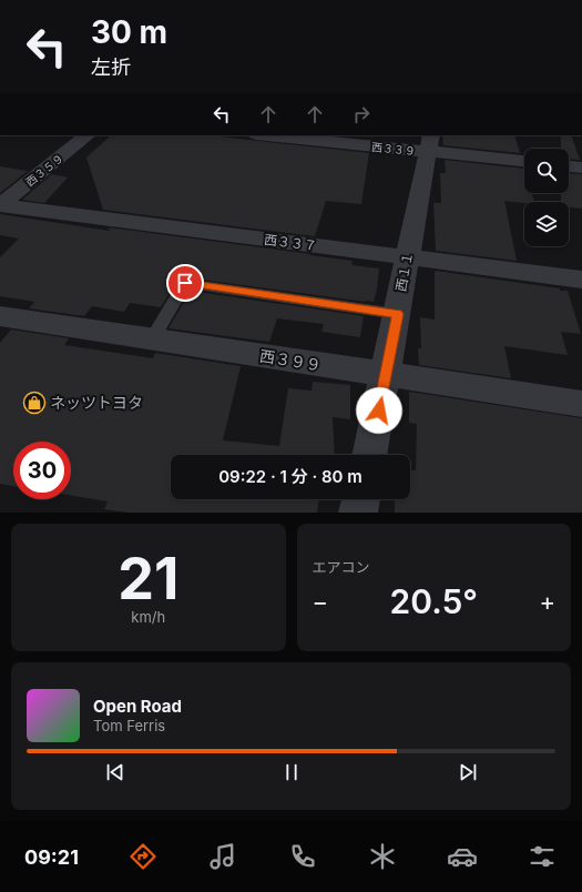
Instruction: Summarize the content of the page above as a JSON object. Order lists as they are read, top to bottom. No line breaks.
{"streets":{"street":["西３３９","西３５９","西３３７","西１１","西３９９"]},"crossings":[["西３３９","西１１"],["西３５９","西３３７"],["西３３７","西１１"],["西１１","西３９９"]],"places":{"shop":["ネッツトヨタ"]},"page":{"turn":["30 m","左折"],"limit":"30","trip":"09:22 · 1 分 · 80 m","tile":[["21","km/h"],"エアコン"],"heat":["−","20.5°","+"],"song":["Open Road","Tom Ferris"],"tabs":"09:21"}}
